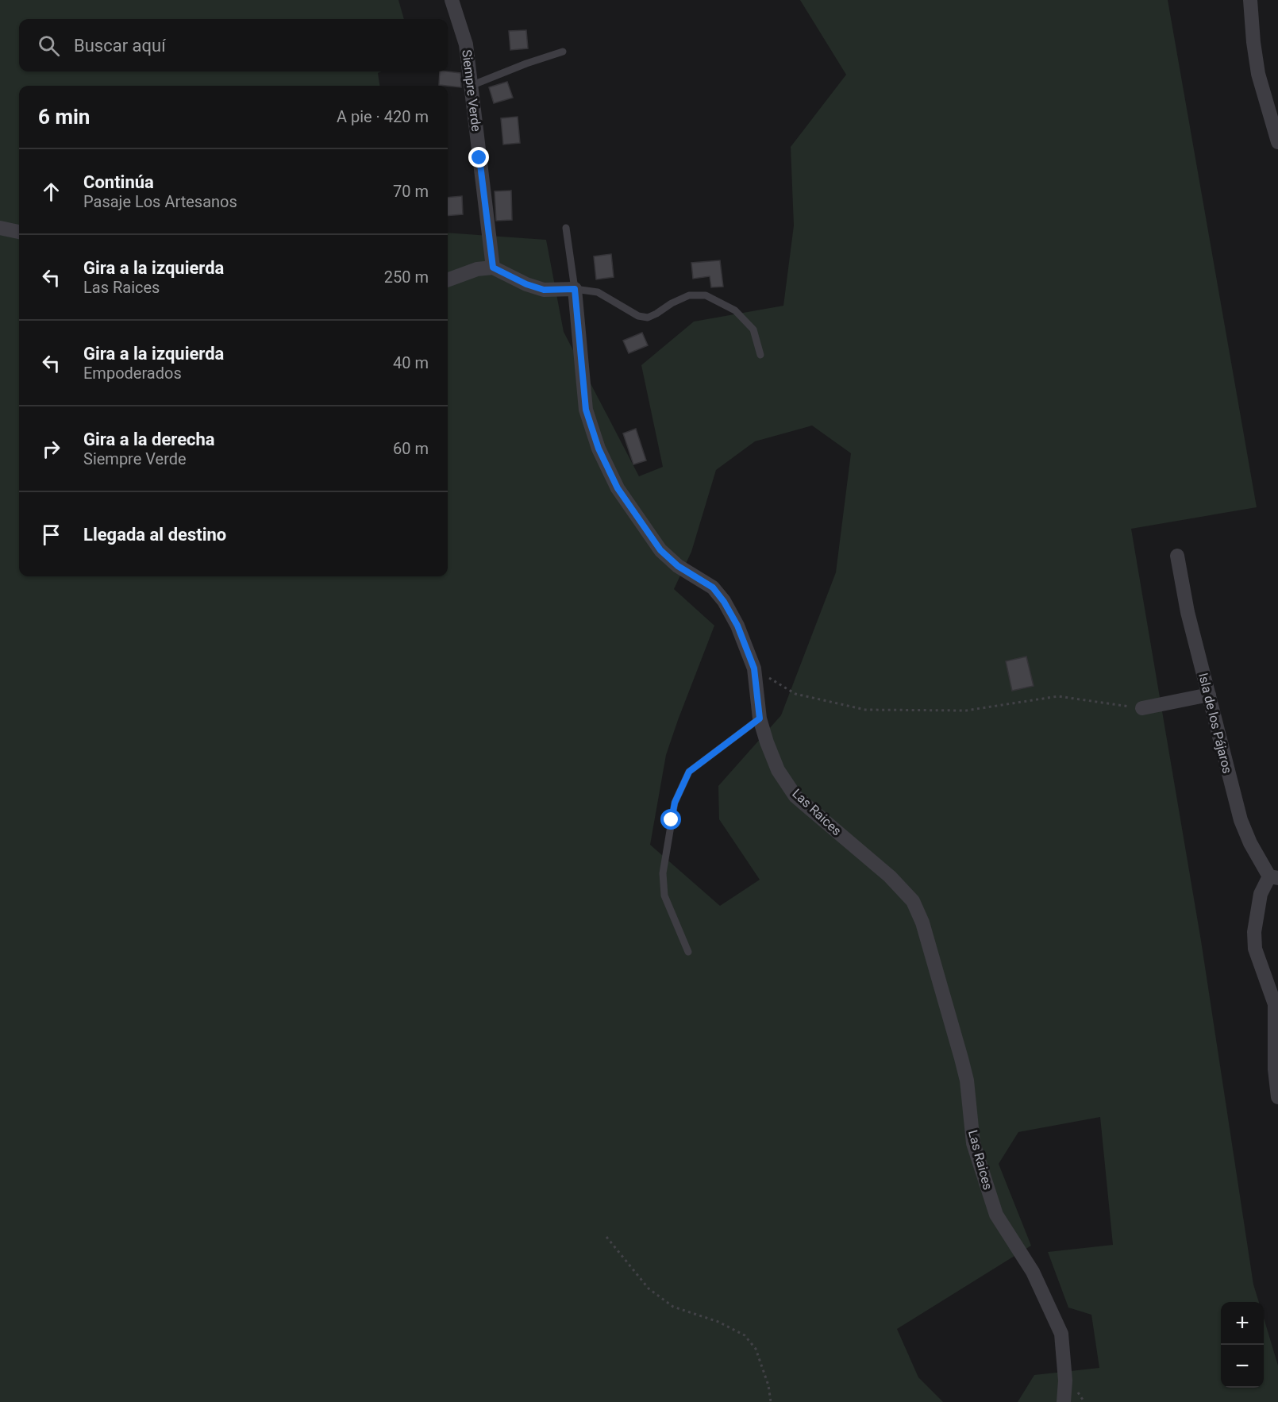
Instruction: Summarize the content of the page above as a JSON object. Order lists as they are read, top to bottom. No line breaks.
{"streets":{"street":["Siempre Verde","Isla de los Pájaros","Las Raices"]},"page":{"search":"Buscar aquí","heading":["6 min","A pie · 420 m"],"list":[["Continúa","Pasaje Los Artesanos","70 m"],["Gira a la izquierda","Las Raices","250 m"],["Gira a la izquierda","Empoderados","40 m"],["Gira a la derecha","Siempre Verde","60 m"],"Llegada al destino"],"map_buttons":["+","−"]}}
